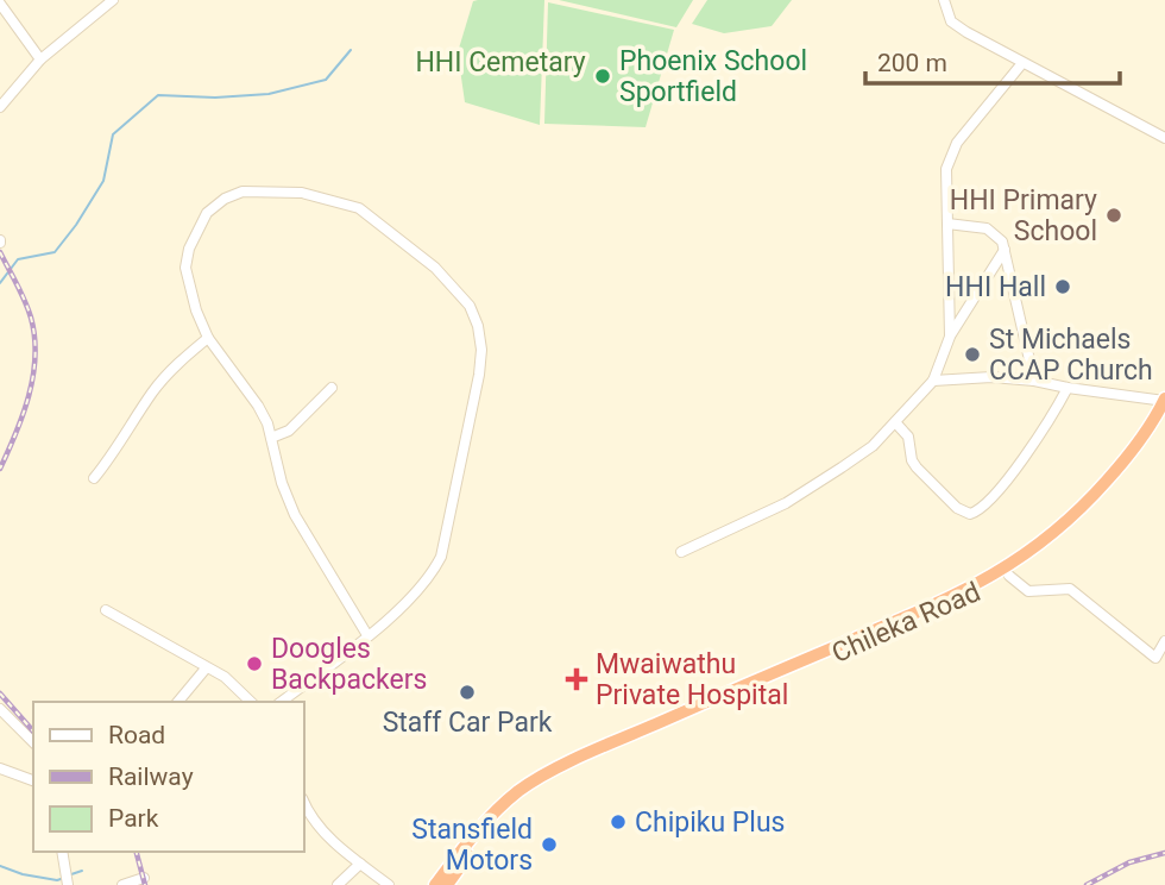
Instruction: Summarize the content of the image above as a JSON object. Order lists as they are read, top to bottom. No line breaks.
{"streets":{"highway":["Chileka Road"]},"parks":["HHI Cemetary"],"places":{"other":["Phoenix School Sportfield","HHI Primary School","HHI Hall","St Michaels CCAP Church","Doogles Backpackers","Staff Car Park","Chipiku Plus","Stansfield Motors"],"health":["Mwaiwathu Private Hospital"]},"legend":["Road","Railway","Park"],"scale_bar":"200 m"}
